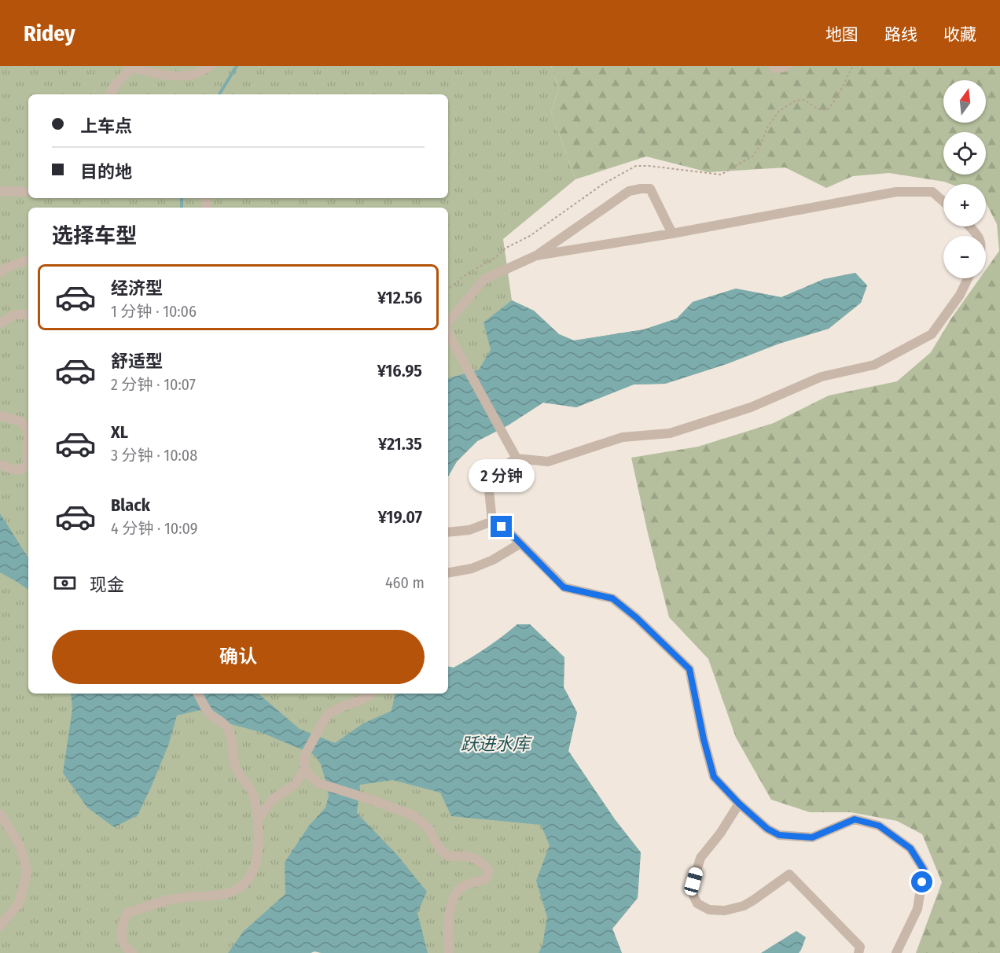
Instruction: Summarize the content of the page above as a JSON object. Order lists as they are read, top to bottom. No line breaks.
{"water":["跃进水库"],"north":"top","page":{"header":"Ridey","nav":["地图","路线","收藏"],"map_buttons":["+","−"],"banner":["上车点","目的地"],"heading":"选择车型","list":[{"name":"经济型","note":"1 分钟 · 10:06","value":"¥12.56"},{"name":"舒适型","note":"2 分钟 · 10:07","value":"¥16.95"},{"name":"XL","note":"3 分钟 · 10:08","value":"¥21.35"},{"name":"Black","note":"4 分钟 · 10:09","value":"¥19.07"}],"bubble":"2 分钟","pay":["现金","460 m"],"buttons":"确认"}}
